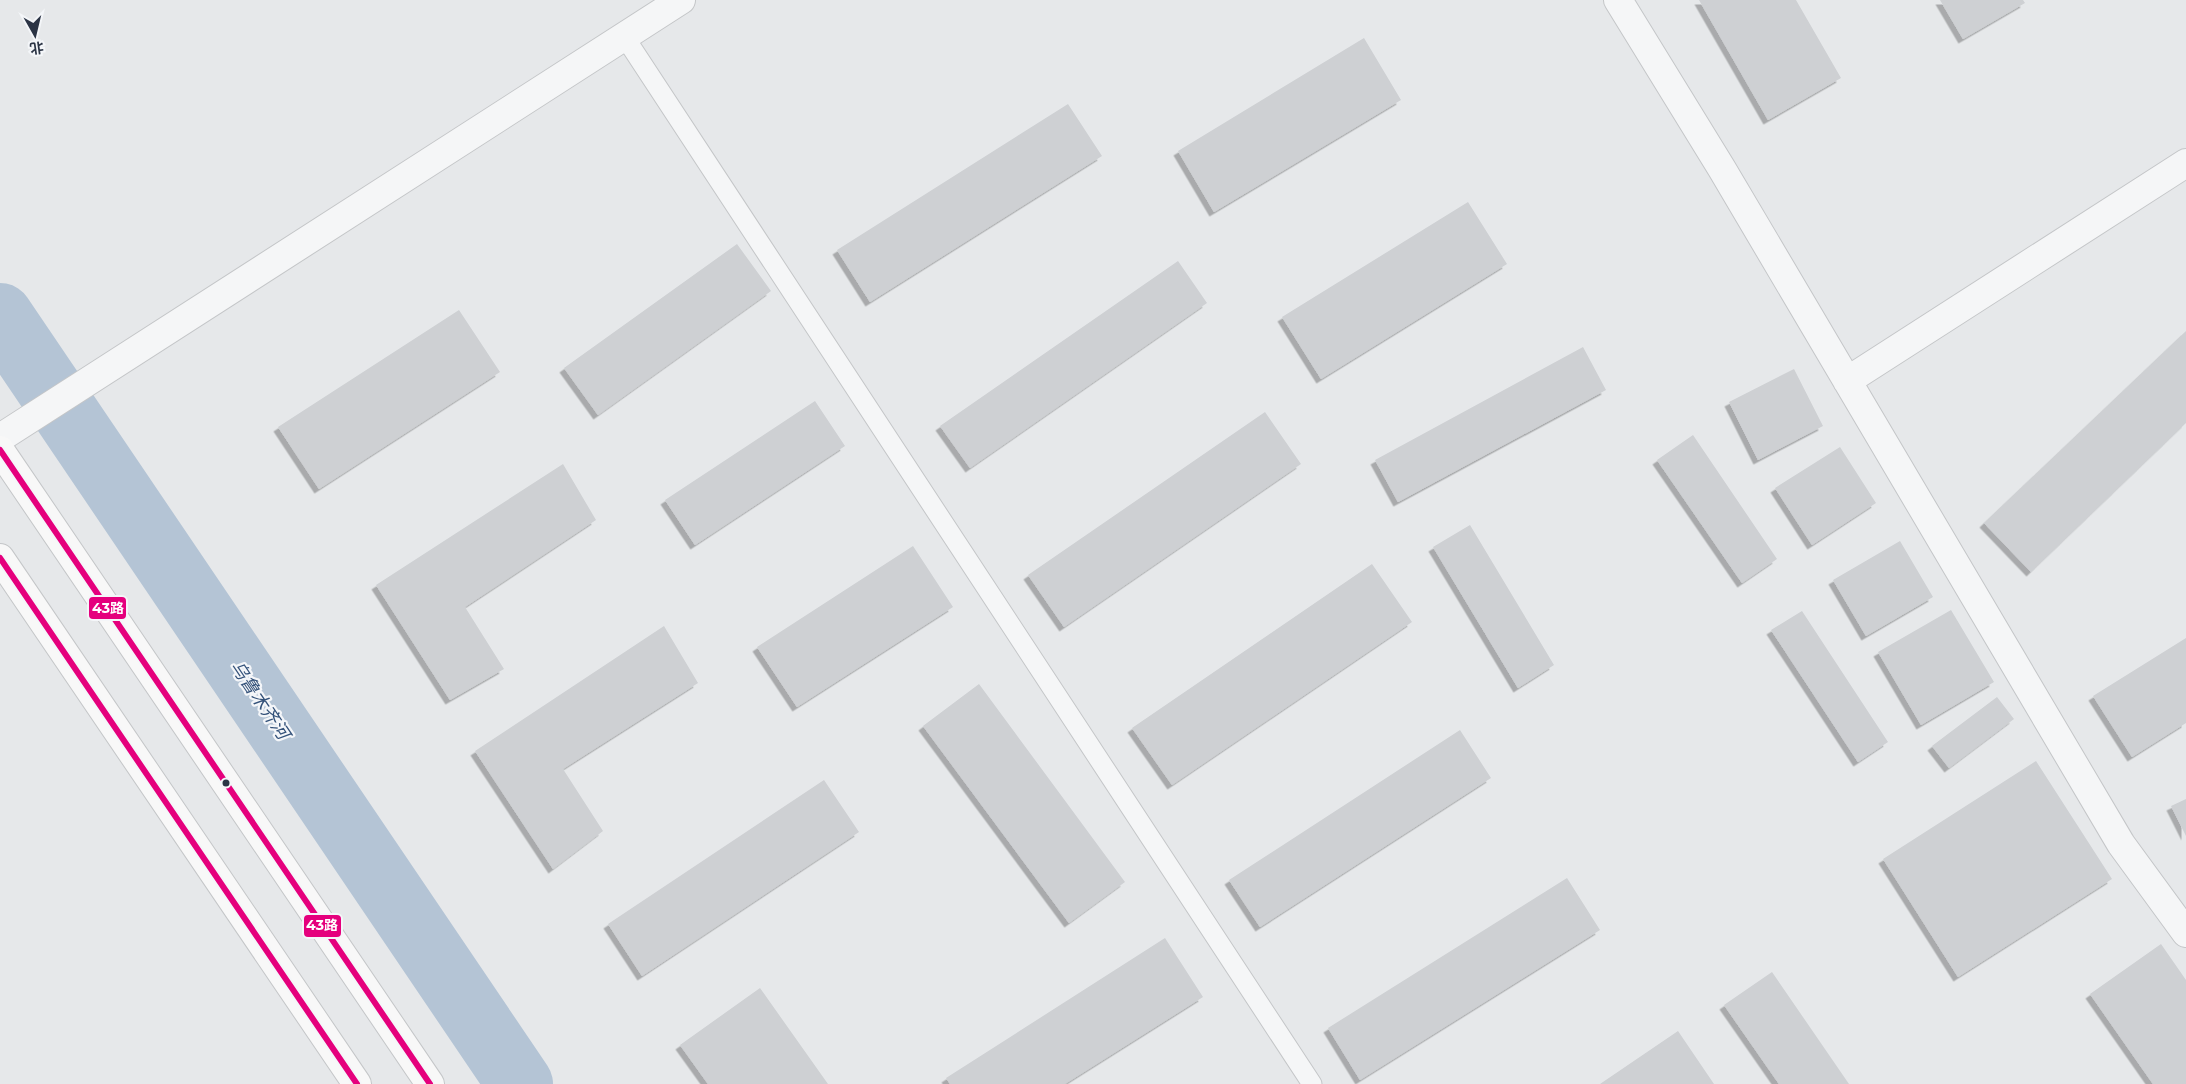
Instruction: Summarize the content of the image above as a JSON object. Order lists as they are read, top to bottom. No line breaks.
{"water":["乌鲁木齐河"],"lines":["transit line 43路"],"north":"bottom"}
